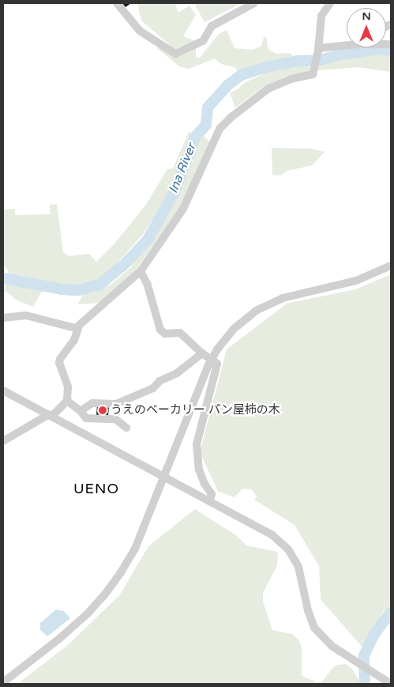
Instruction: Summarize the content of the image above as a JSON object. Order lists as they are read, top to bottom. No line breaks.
{"districts":["UENO"],"water":["Ina River"],"places":["うえのベーカリー パン屋柿の木"],"north":"top"}
